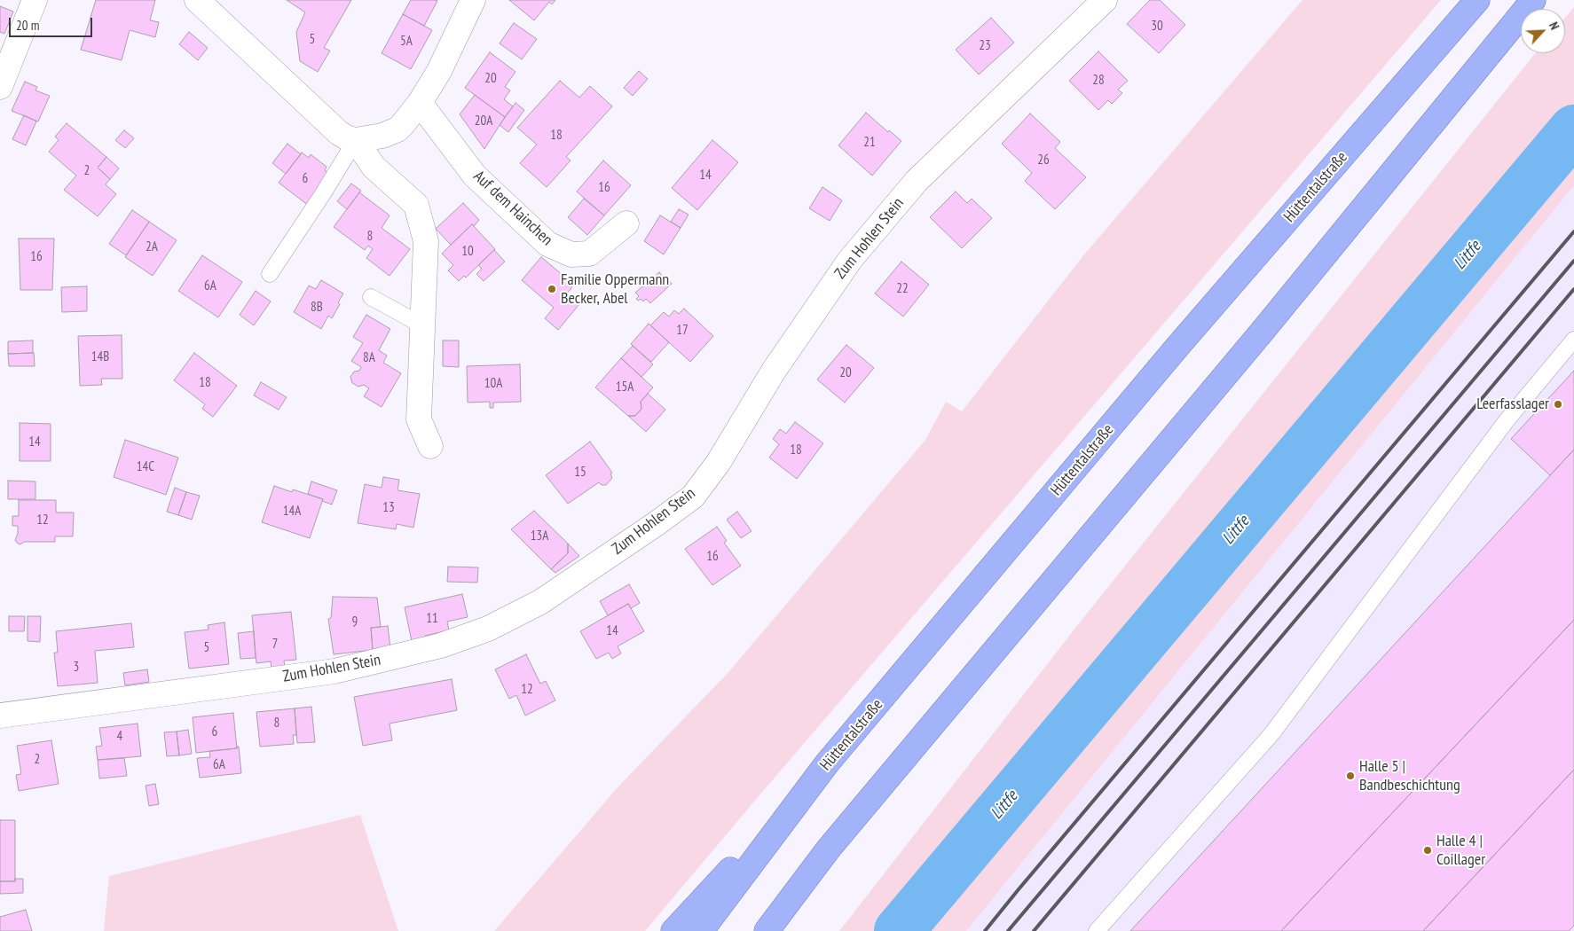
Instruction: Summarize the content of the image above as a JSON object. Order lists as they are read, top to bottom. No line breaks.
{"streets":{"highway":["Hüttentalstraße"],"street":["Auf dem Hainchen","Zum Hohlen Stein"]},"water":["Littfe"],"places":["Familie Oppermann Becker, Abel","Leerfasslager","Halle 5 | Bandbeschichtung","Halle 4 | Coillager"],"house_numbers":["30","5","5A","23","20","28","20A","18","21","26","2","14","6","16","8","2A","10","16","6A","22","8B","17","14B","8A","20","18","10A","15A","14","18","14C","15","13","14A","12","13A","16","11","9","14","7","5","3","12","8","6","4","2","6A"],"scale_bar":"20 m","north":"top right"}
